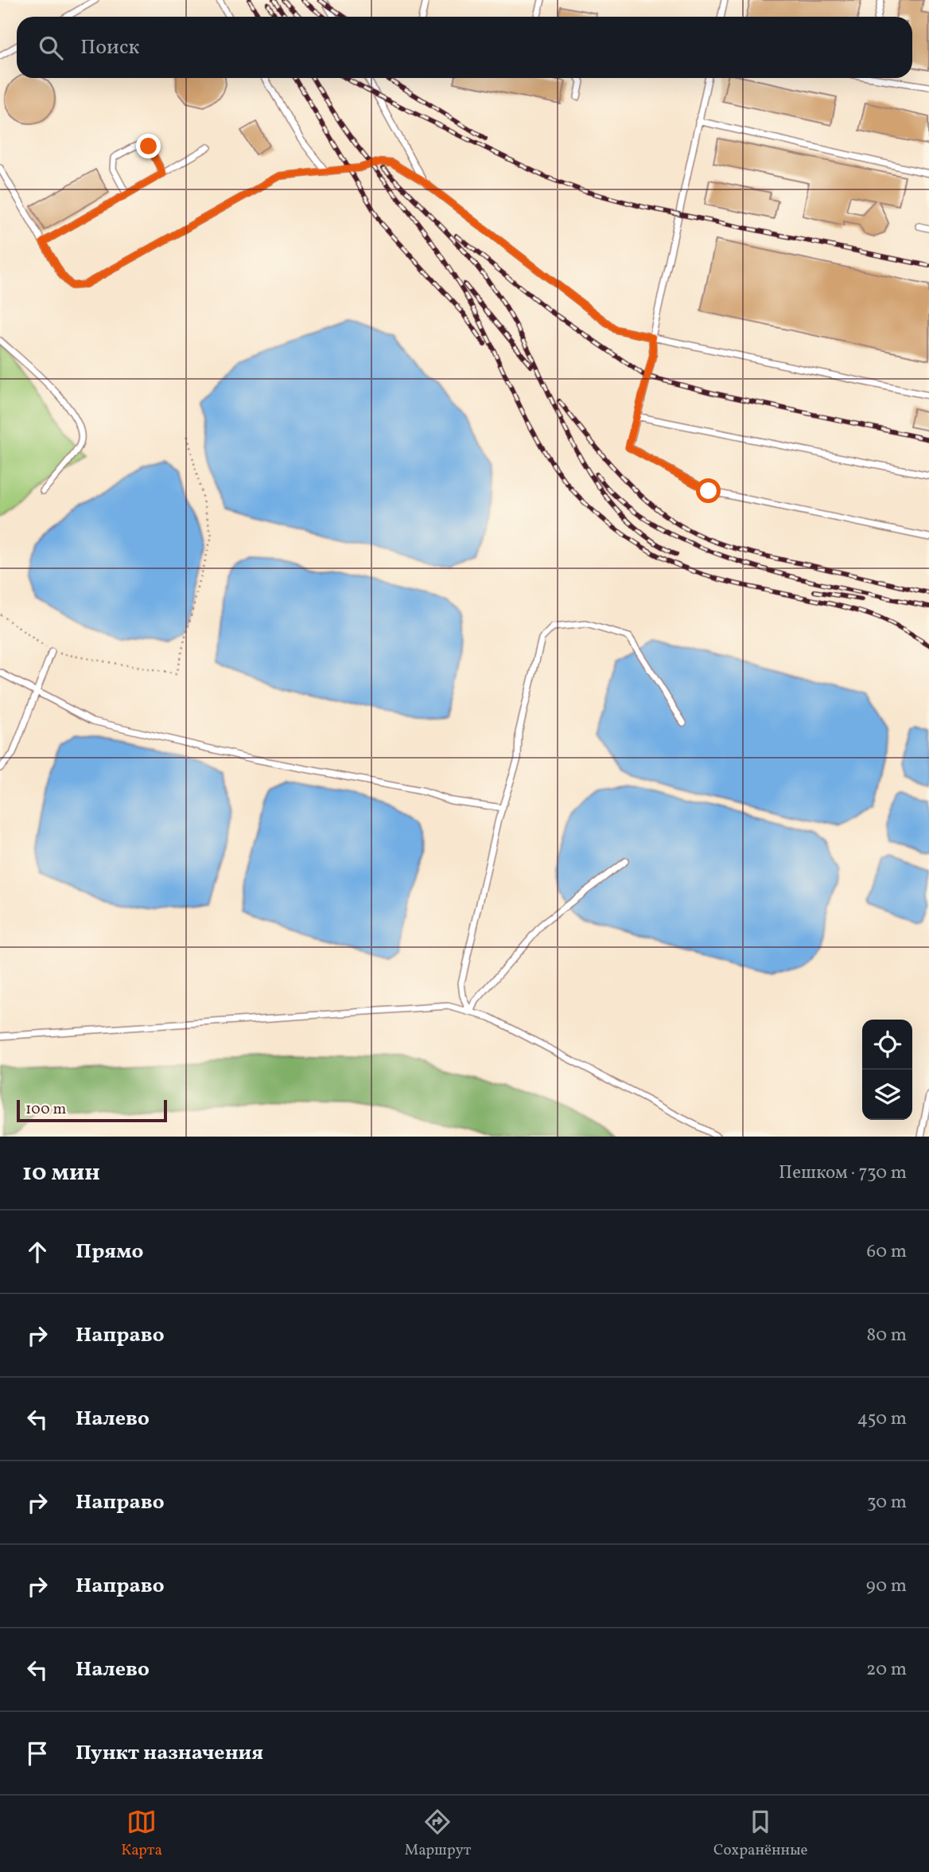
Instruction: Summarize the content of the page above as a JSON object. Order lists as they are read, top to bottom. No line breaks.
{"scale_bar":"100 m","page":{"search":"Поиск","scale":"100 m","heading":["10 мин","Пешком · 730 m"],"list":[["Прямо","60 m"],["Направо","80 m"],["Налево","450 m"],["Направо","30 m"],["Направо","90 m"],["Налево","20 m"],"Пункт назначения"],"nav":["Карта","Маршрут","Сохранённые"]}}
